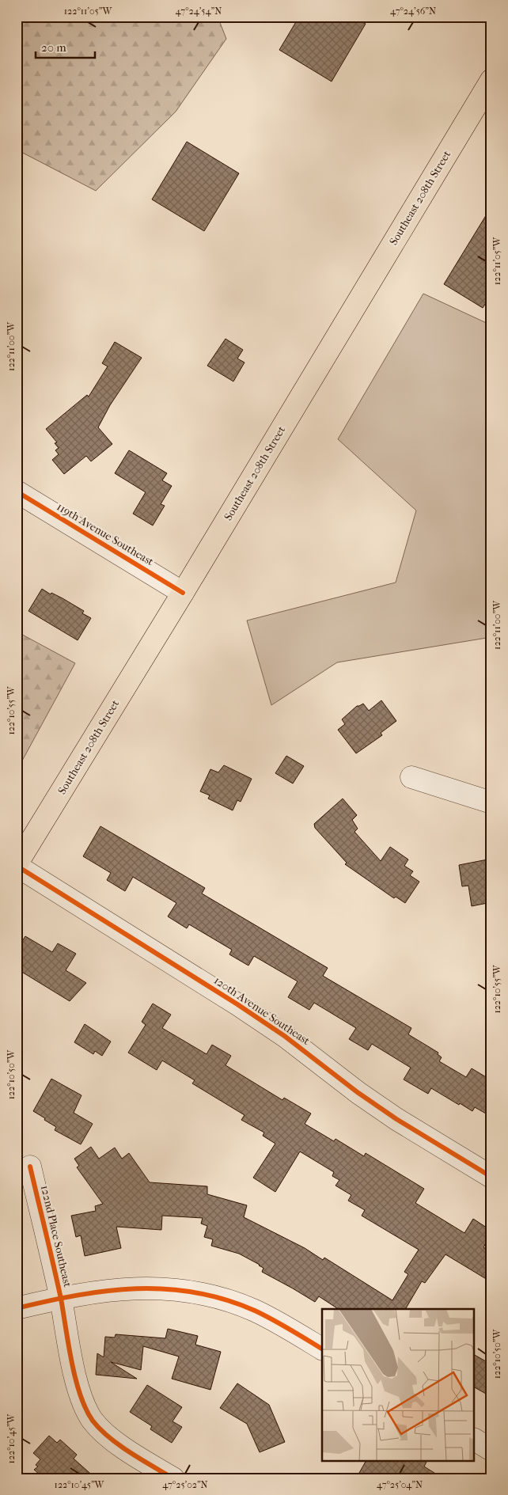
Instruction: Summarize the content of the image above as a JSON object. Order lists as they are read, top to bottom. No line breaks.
{"streets":{"main road":["Southeast 208th Street"],"street":["119th Avenue Southeast","120th Avenue Southeast","122nd Place Southeast"]},"crossings":[["Southeast 208th Street","119th Avenue Southeast"],["Southeast 208th Street","120th Avenue Southeast"]],"scale_bar":"20 m","coordinates":["122°11'05\"W","47°24'54\"N","47°24'56\"N","122°11'00\"W","122°10'55\"W","122°10'50\"W","122°10'45\"W","47°25'02\"N","47°25'04\"N"]}
